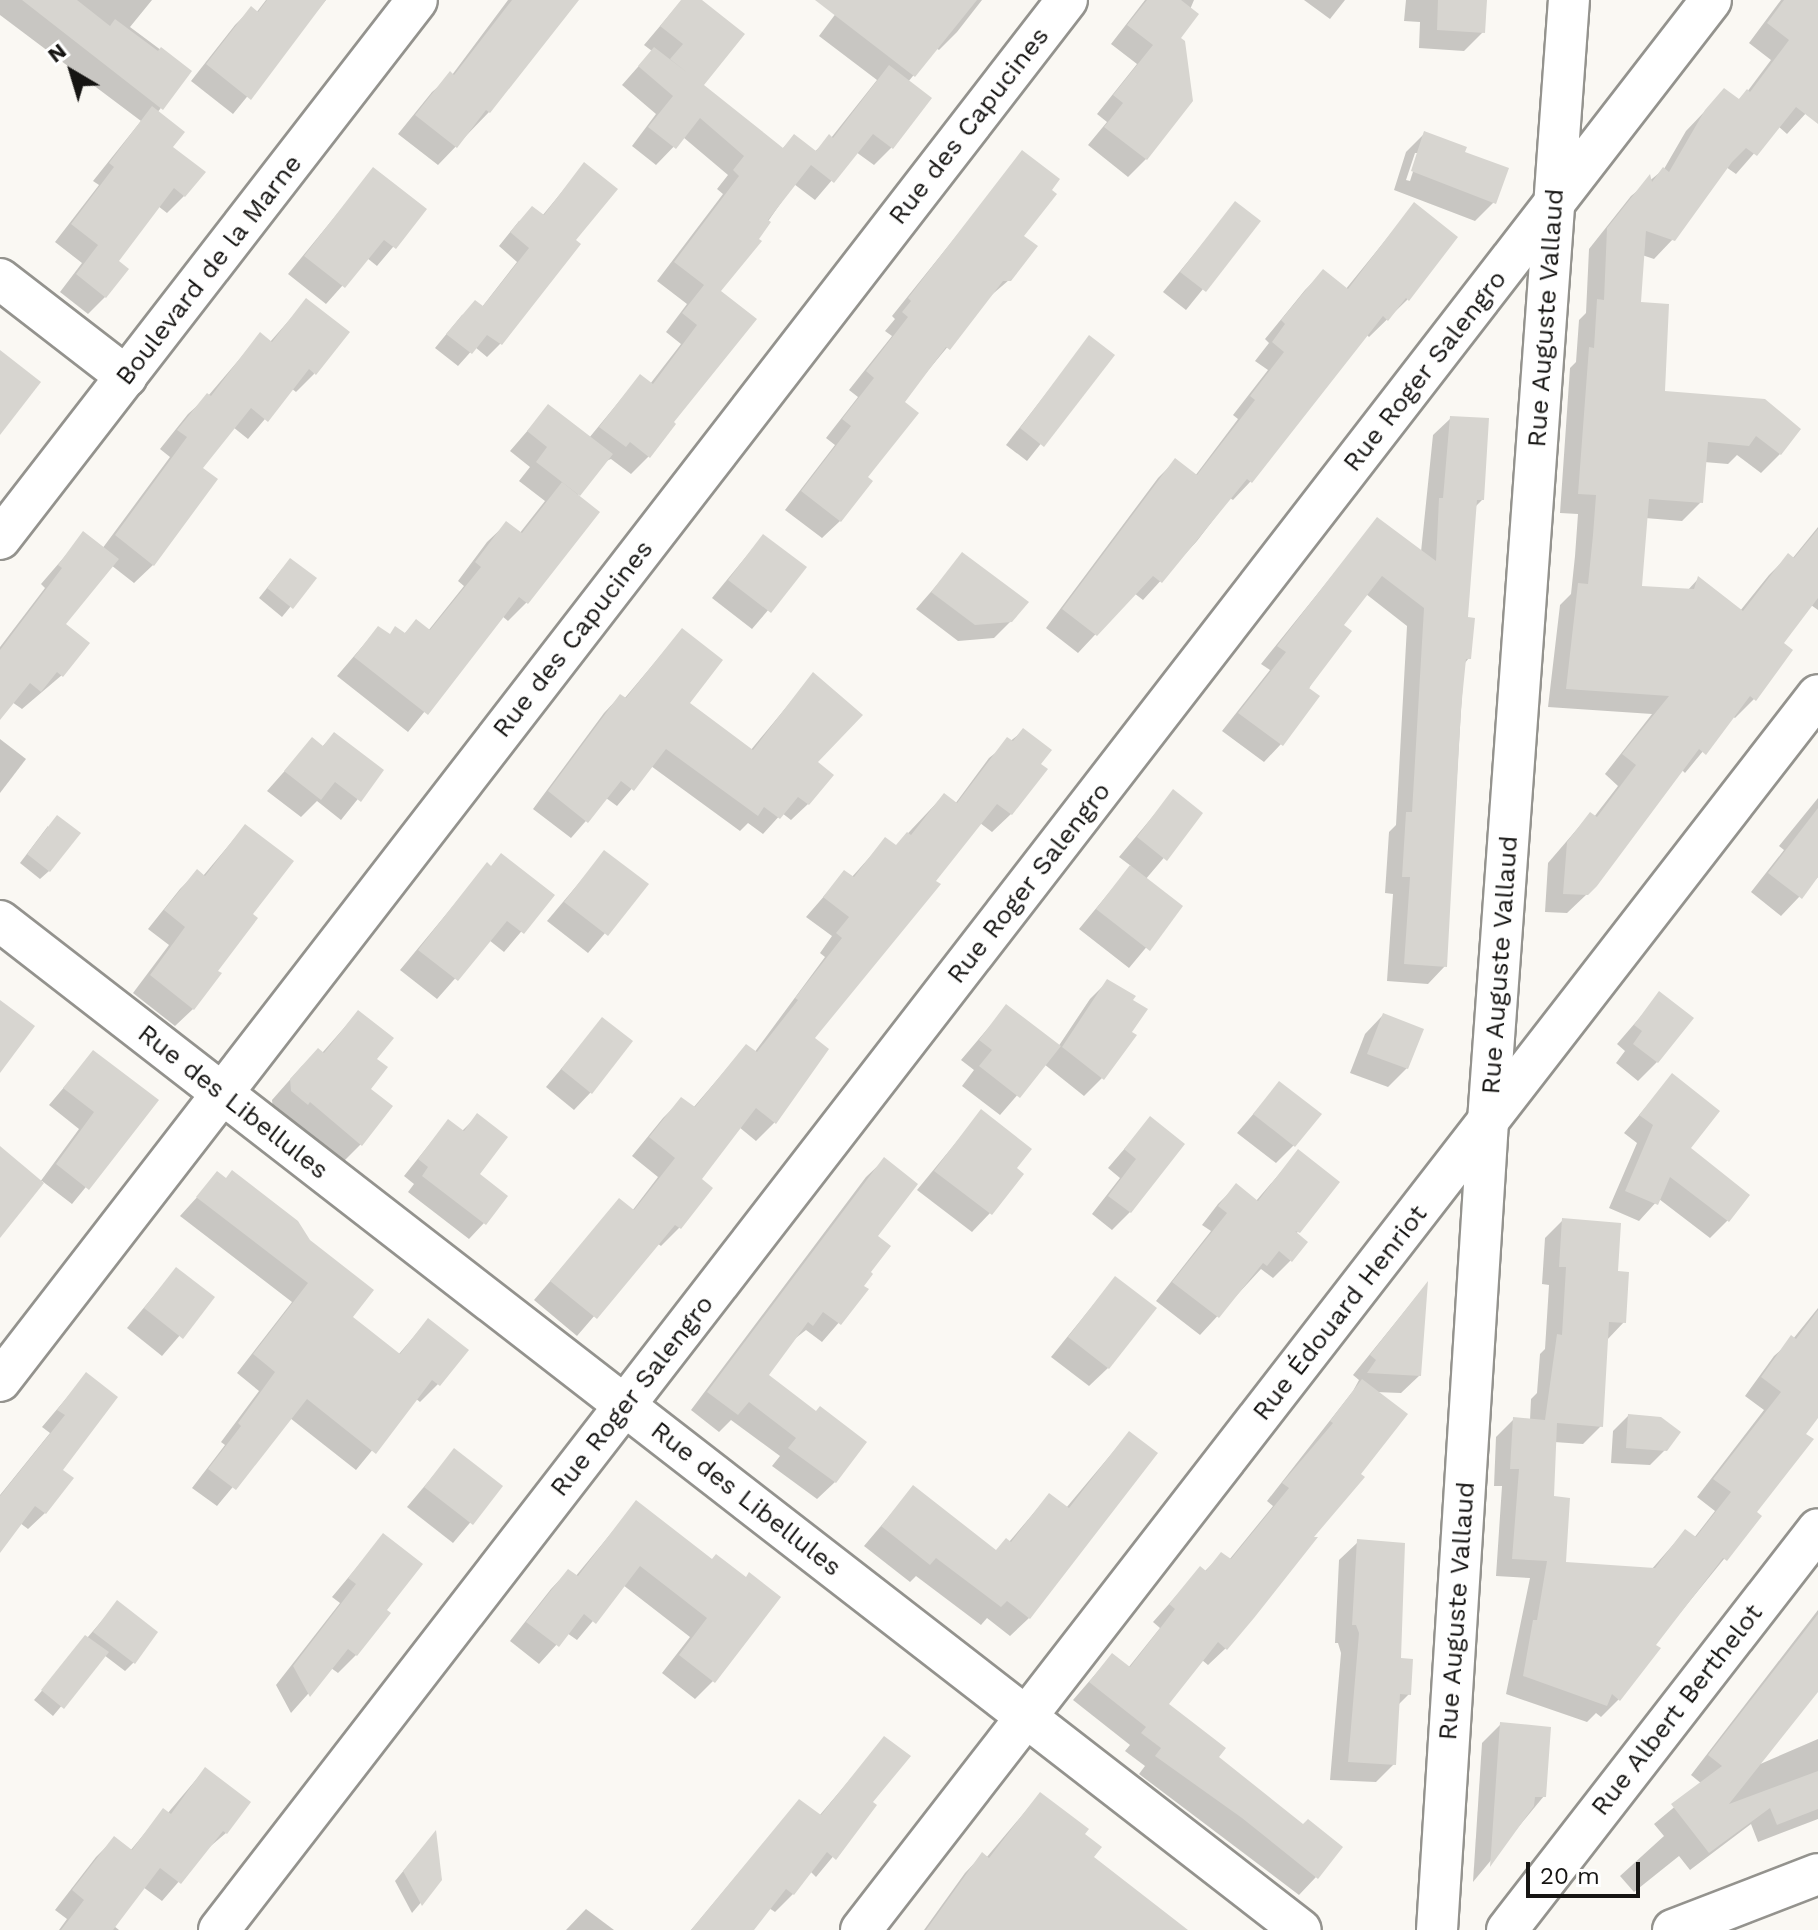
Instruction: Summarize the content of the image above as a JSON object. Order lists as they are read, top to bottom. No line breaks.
{"streets":{"street":["Rue des Capucines","Boulevard de la Marne","Rue Auguste Vallaud","Rue Roger Salengro","Rue des Libellules","Rue Édouard Henriot","Rue Albert Berthelot"]},"crossings":[["Rue des Capucines","Rue des Libellules"],["Rue Auguste Vallaud","Rue Roger Salengro"],["Rue Auguste Vallaud","Rue Édouard Henriot"],["Rue Roger Salengro","Rue des Libellules"],["Rue des Libellules","Rue Édouard Henriot"]],"scale_bar":"20 m","north":"top left"}
